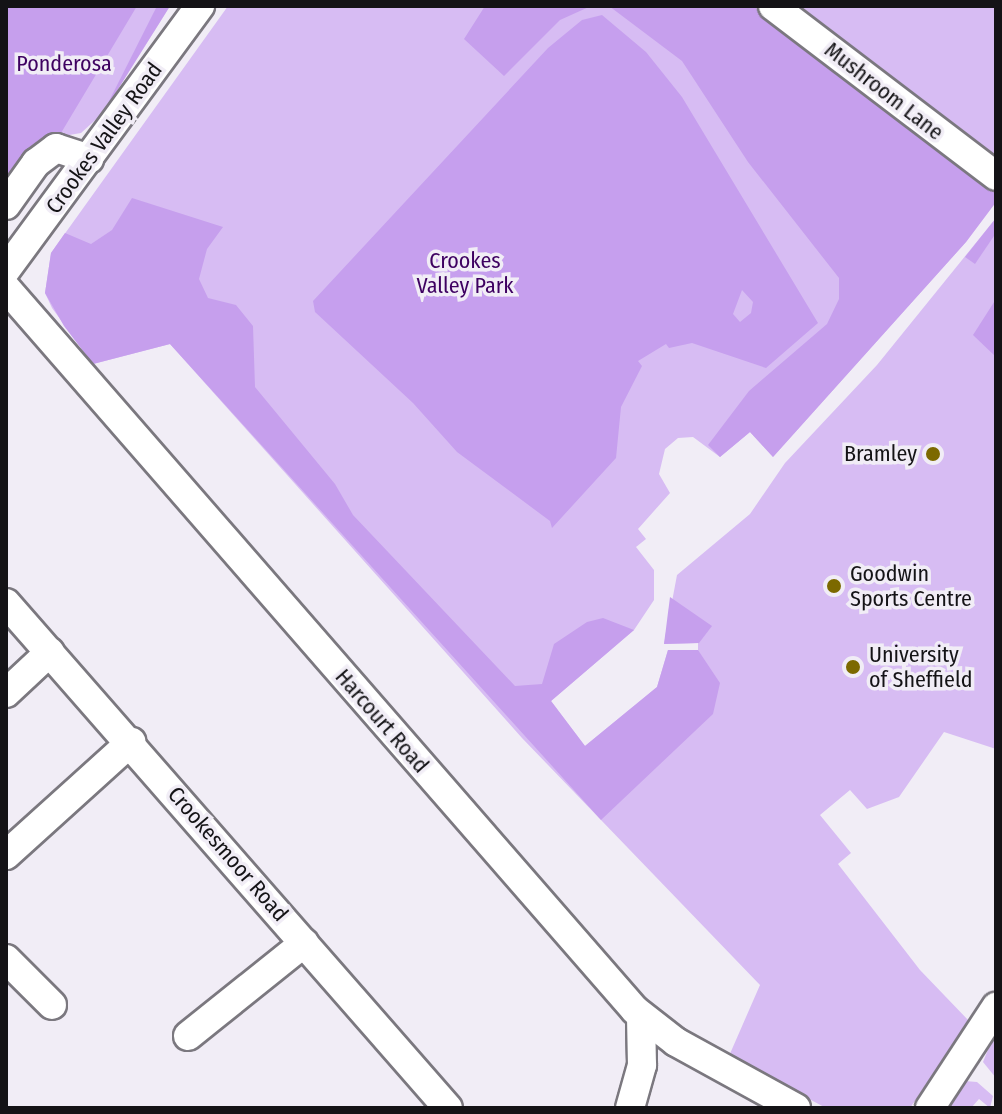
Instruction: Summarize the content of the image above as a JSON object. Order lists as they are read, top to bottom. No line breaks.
{"streets":{"street":["Mushroom Lane","Crookes Valley Road","Harcourt Road","Crookesmoor Road"]},"parks":["Ponderosa","Crookes Valley Park"],"places":["Bramley","Goodwin Sports Centre","University of Sheffield"]}
